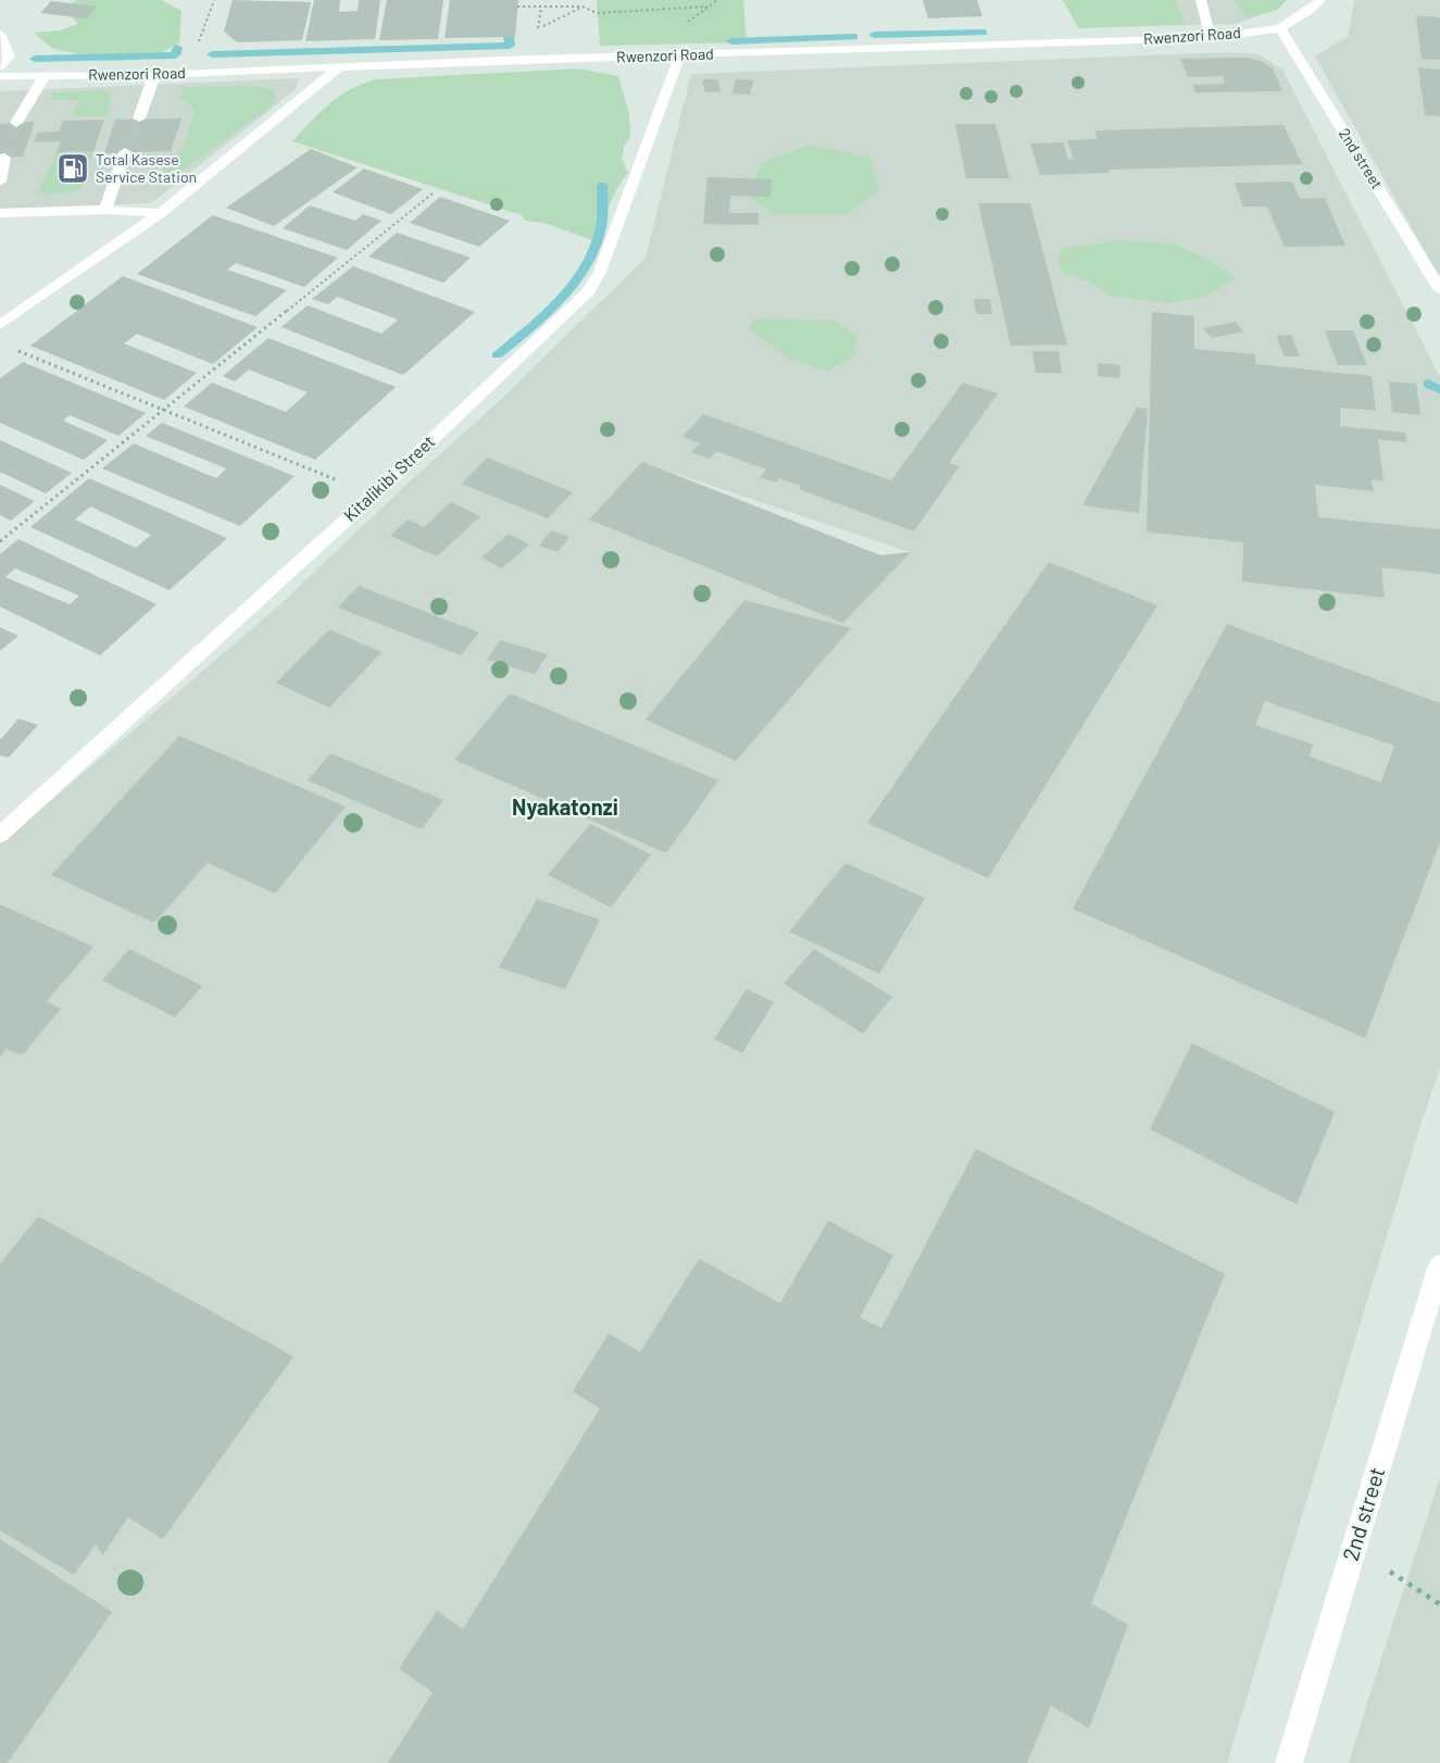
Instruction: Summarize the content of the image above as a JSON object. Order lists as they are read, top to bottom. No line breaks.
{"streets":{"street":["Rwenzori Road","2nd street","Kitalikibi Street"]},"crossings":[["Rwenzori Road","2nd street"],["Rwenzori Road","Kitalikibi Street"]],"districts":["Nyakatonzi"],"places":{"fuel station":["Total Kasese Service Station"]}}
